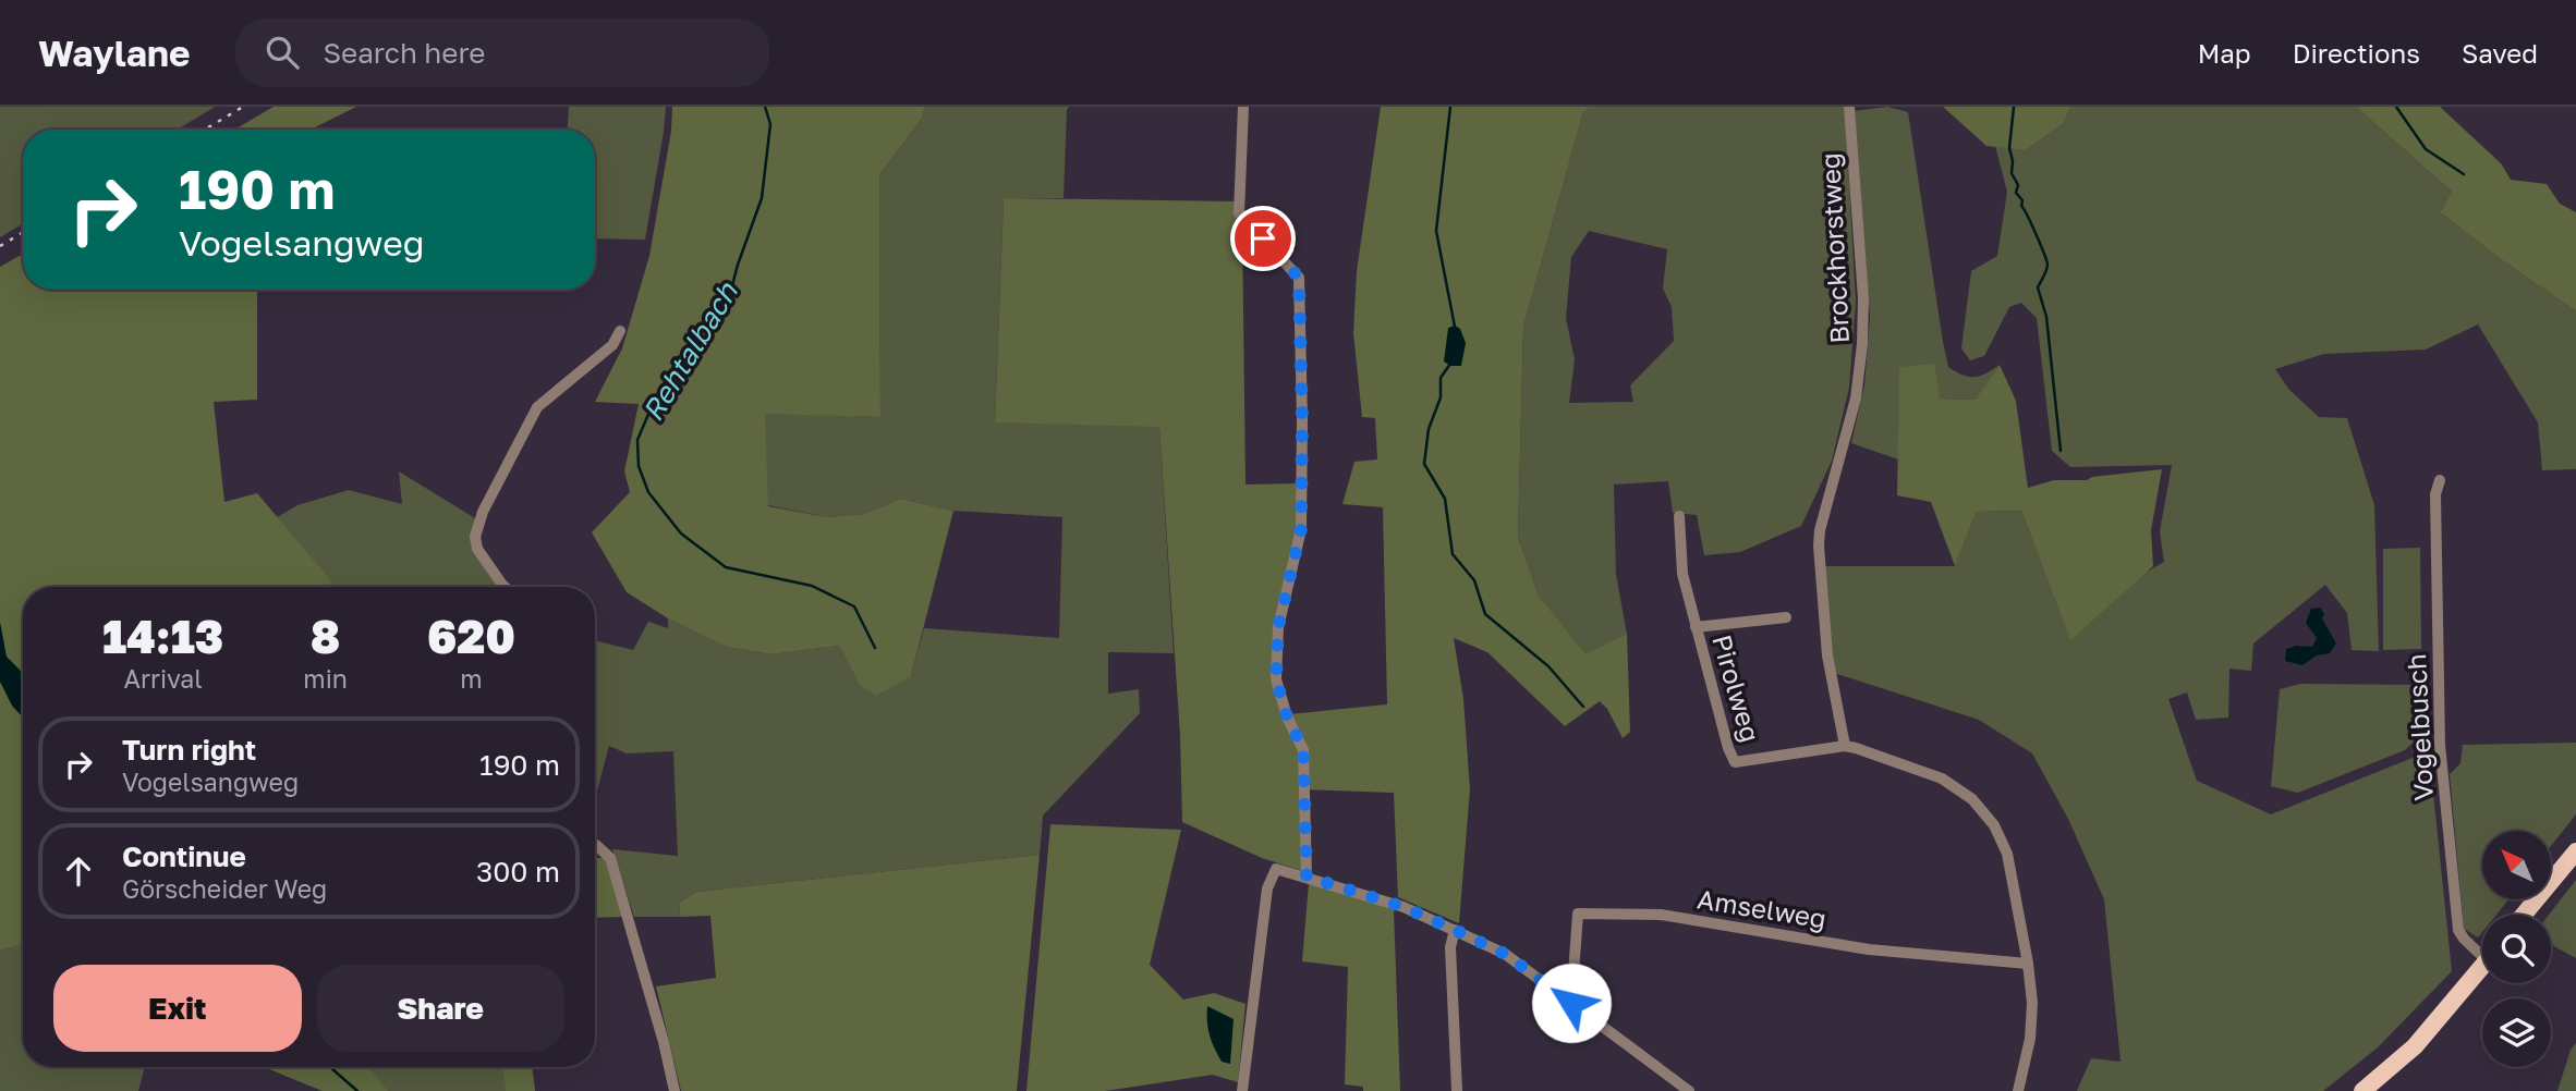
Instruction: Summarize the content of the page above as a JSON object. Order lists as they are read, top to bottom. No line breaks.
{"streets":{"street":["Brockhorstweg","Pirolweg","Vogelbusch","Amselweg"]},"crossings":[["Brockhorstweg","Pirolweg"]],"water":["Rehtalbach"],"north":"top left","page":{"header":"Waylane","search":"Search here","nav":["Map","Directions","Saved"],"turn":["190 m","Vogelsangweg"],"eta":["14:13","Arrival","8","min","620","m"],"list":[{"name":"Turn right","note":"Vogelsangweg","value":"190 m"},{"name":"Continue","note":"Görscheider Weg","value":"300 m"}],"buttons":["Exit","Share"]}}
